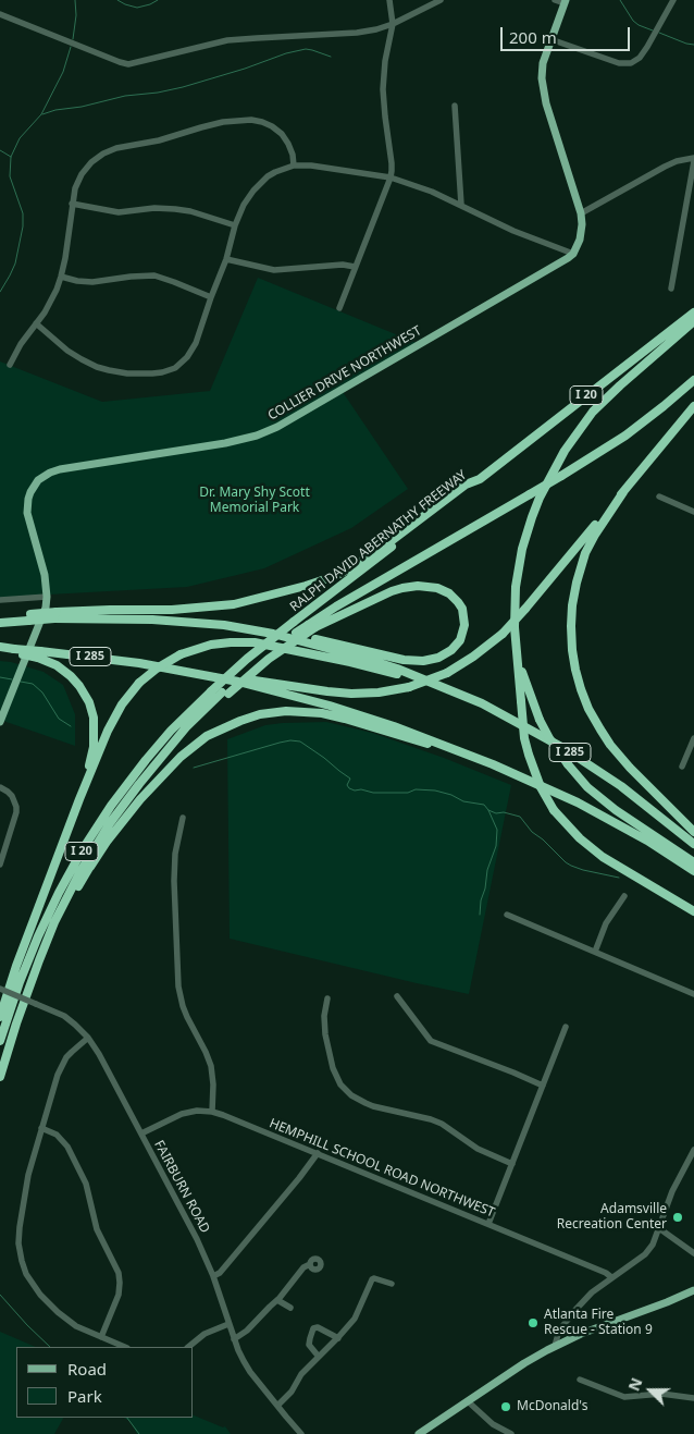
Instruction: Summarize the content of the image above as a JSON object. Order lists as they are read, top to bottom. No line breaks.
{"streets":{"highway":["I 20","RALPH DAVID ABERNATHY FREEWAY","I 285"],"main road":["COLLIER DRIVE NORTHWEST"],"street":["HEMPHILL SCHOOL ROAD NORTHWEST","FAIRBURN ROAD"]},"crossings":[["I 20","RALPH DAVID ABERNATHY FREEWAY"],["HEMPHILL SCHOOL ROAD NORTHWEST","FAIRBURN ROAD"]],"parks":["Dr. Mary Shy Scott Memorial Park"],"places":["Adamsville Recreation Center","Atlanta Fire Rescue - Station 9","McDonald's"],"legend":["Road","Park"],"scale_bar":"200 m","north":"left"}
